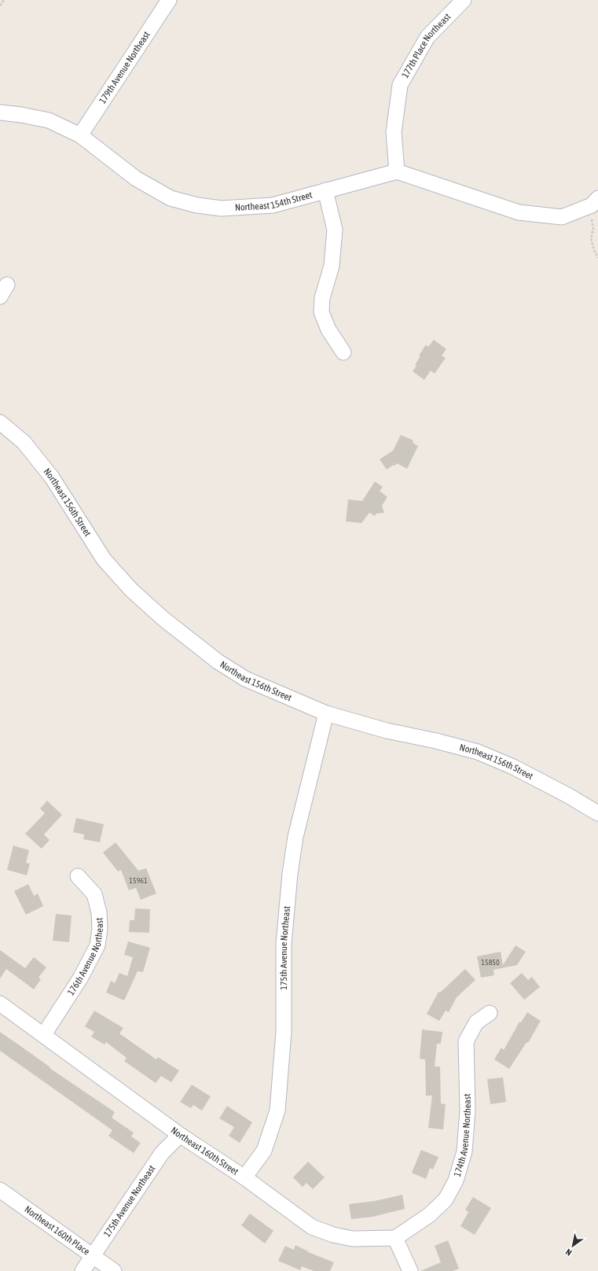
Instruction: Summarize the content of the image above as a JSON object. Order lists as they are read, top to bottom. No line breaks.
{"streets":{"street":["177th Place Northeast","179th Avenue Northeast","Northeast 154th Street","Northeast 156th Street","175th Avenue Northeast","176th Avenue Northeast","174th Avenue Northeast","Northeast 160th Street","Northeast 160th Place"]},"crossings":[["177th Place Northeast","Northeast 154th Street"],["179th Avenue Northeast","Northeast 154th Street"],["Northeast 156th Street","175th Avenue Northeast"],["175th Avenue Northeast","Northeast 160th Street"],["175th Avenue Northeast","Northeast 160th Place"],["176th Avenue Northeast","Northeast 160th Street"],["174th Avenue Northeast","Northeast 160th Street"]],"house_numbers":["15961","15850"],"north":"bottom left"}
